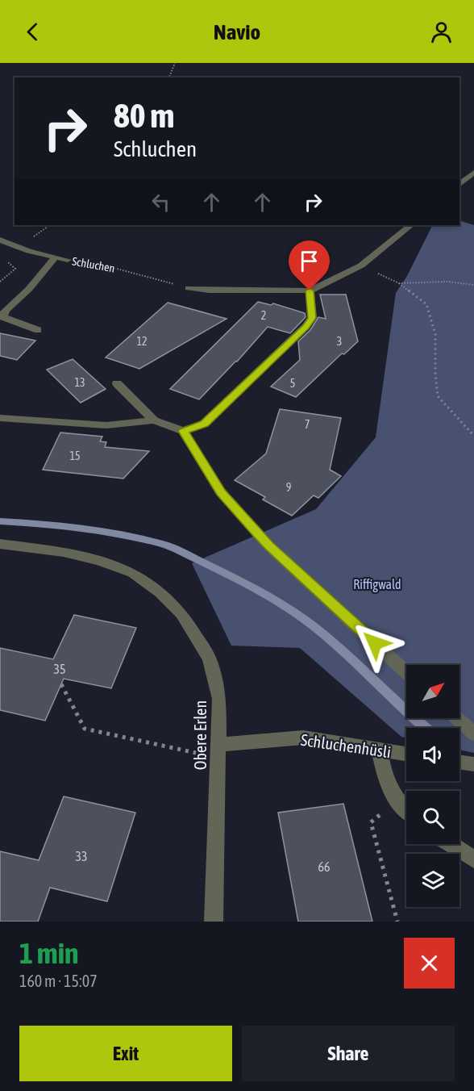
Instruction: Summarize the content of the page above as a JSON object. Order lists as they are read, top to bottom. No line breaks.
{"streets":{"street":["Schluchen","Obere Erlen","Schluchenhüsli"]},"crossings":[["Obere Erlen","Schluchenhüsli"]],"parks":["Riffigwald"],"house_numbers":["2","12","3","13","5","7","15","9","35","33","66"],"north":"top right","page":{"header":"Navio","turn":["80 m","Schluchen"],"heading":["1 min","160 m · 15:07"],"buttons":["Exit","Share"]}}
